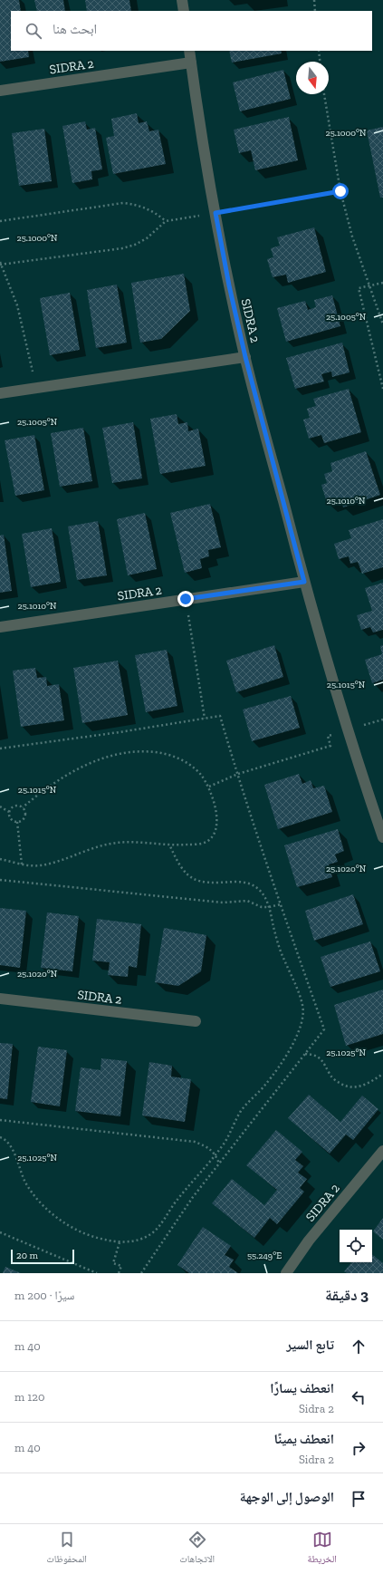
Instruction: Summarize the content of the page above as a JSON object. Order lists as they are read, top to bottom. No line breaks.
{"streets":{"street":["SIDRA 2"]},"scale_bar":"20 m","north":"bottom","page":{"search":"ابحث هنا","scale":"20 m","heading":["3 دقيقة","سيرًا · 200 m"],"list":[["تابع السير","40 m"],["انعطف يسارًا","Sidra 2","120 m"],["انعطف يمينًا","Sidra 2","40 m"],"الوصول إلى الوجهة"],"nav":["الخريطة","الاتجاهات","المحفوظات"]},"coordinates":["25.1000°N","25.1005°N","25.1010°N","25.1015°N","25.1020°N","25.1025°N","55.249°E"]}
